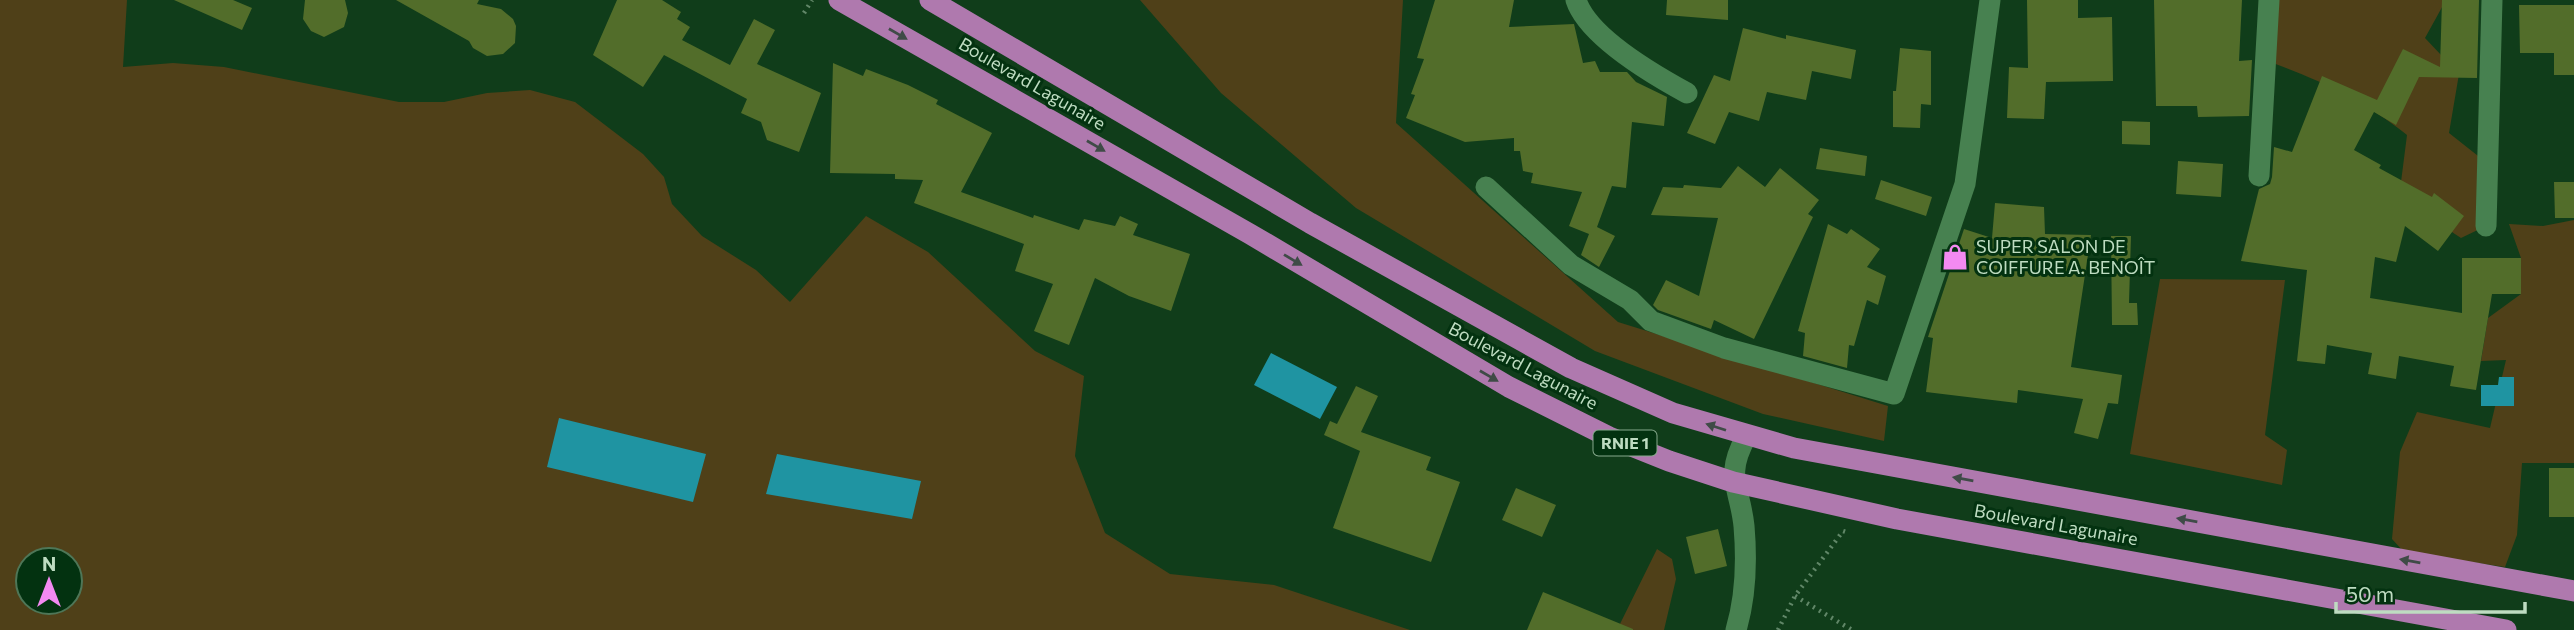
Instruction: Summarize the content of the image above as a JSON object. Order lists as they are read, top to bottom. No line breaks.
{"streets":{"highway":["Boulevard Lagunaire","RNIE 1"]},"places":{"shop":["SUPER SALON DE COIFFURE A. BENOÎT"]},"scale_bar":"50 m","north":"top"}
